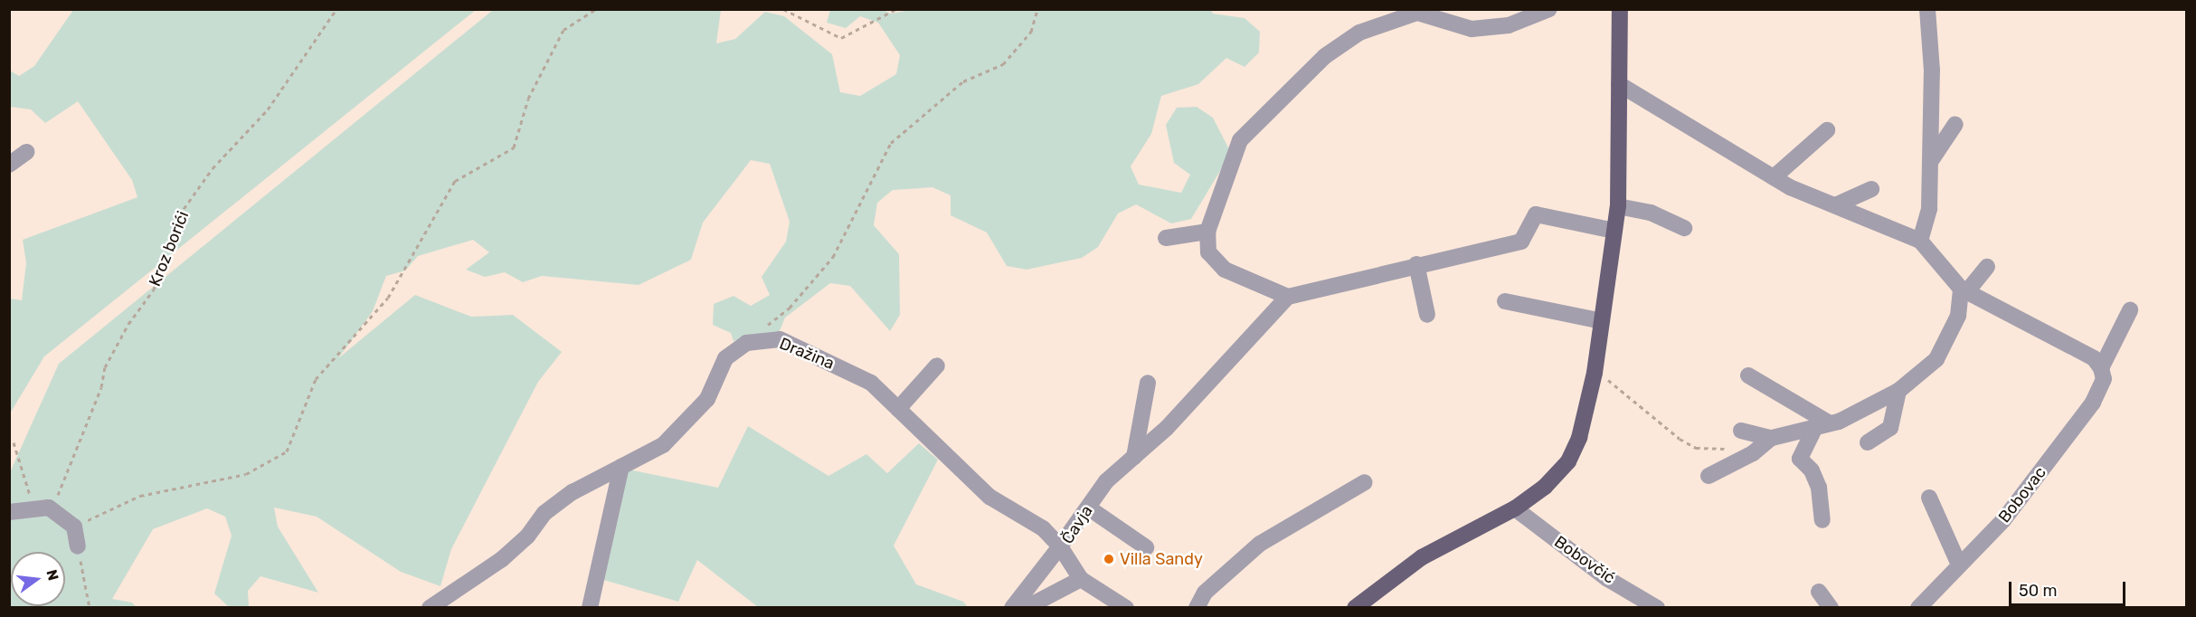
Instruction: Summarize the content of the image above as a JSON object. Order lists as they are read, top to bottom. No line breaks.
{"streets":{"street":["Dražina","Bobovac","Čavja","Bobovčić"],"path":["Kroz borići"]},"crossings":[["Dražina","Čavja"]],"places":["Villa Sandy"],"scale_bar":"50 m","north":"right"}
